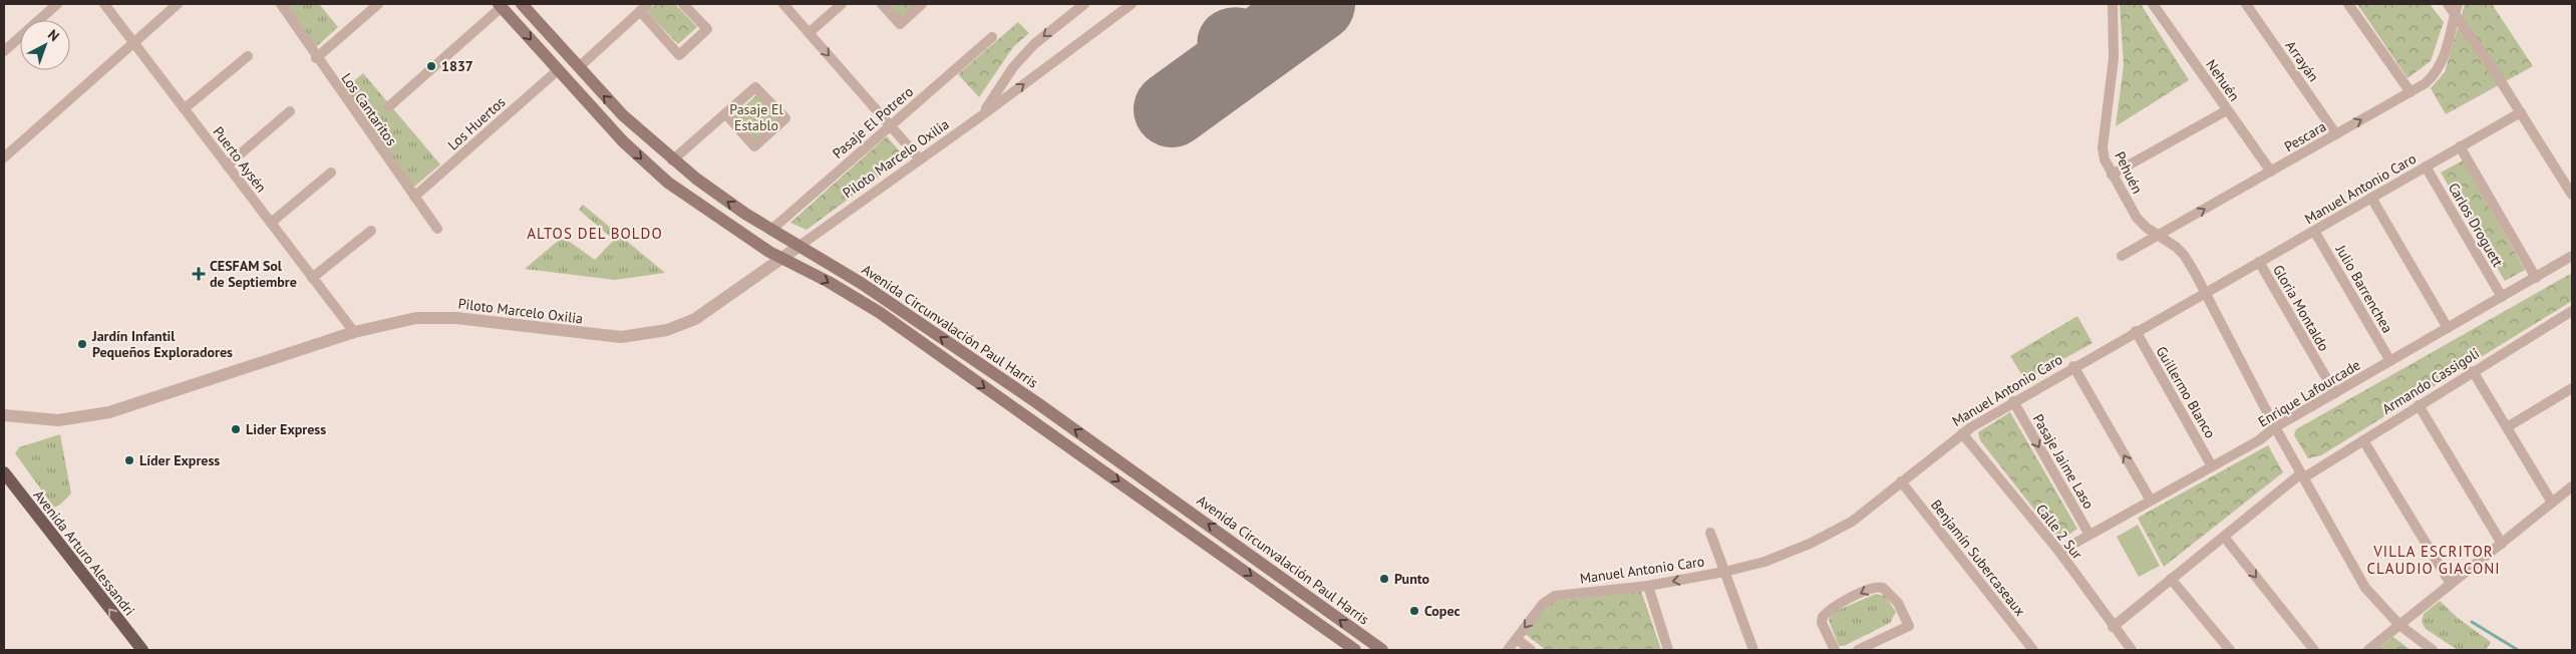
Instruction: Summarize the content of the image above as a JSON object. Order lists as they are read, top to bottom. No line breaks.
{"streets":{"main road":["Avenida Circunvalación Paul Harris","Avenida Arturo Alessandri"],"street":["Arrayán","Nehuén","Los Cantaritos","Pasaje El Potrero","Los Huertos","Pescara","Piloto Marcelo Oxilia","Puerto Aysén","Pehuén","Manuel Antonio Caro","Carlos Droguett","Julio Barrenchea","Gloria Montaldo","Armando Cassigoli","Guillermo Blanco","Enrique Lafourcade","Pasaje Jaime Laso","Calle 2 Sur","Benjamín Subercaseaux"]},"crossings":[["Arrayán","Pescara"],["Nehuén","Pescara"],["Los Cantaritos","Los Huertos"],["Pasaje El Potrero","Avenida Circunvalación Paul Harris"],["Los Huertos","Avenida Circunvalación Paul Harris"],["Pescara","Pehuén"],["Piloto Marcelo Oxilia","Puerto Aysén"],["Piloto Marcelo Oxilia","Avenida Circunvalación Paul Harris"],["Pehuén","Manuel Antonio Caro"],["Pehuén","Armando Cassigoli"],["Pehuén","Enrique Lafourcade"],["Manuel Antonio Caro","Carlos Droguett"],["Manuel Antonio Caro","Julio Barrenchea"],["Manuel Antonio Caro","Gloria Montaldo"],["Manuel Antonio Caro","Guillermo Blanco"],["Manuel Antonio Caro","Pasaje Jaime Laso"],["Manuel Antonio Caro","Calle 2 Sur"],["Manuel Antonio Caro","Benjamín Subercaseaux"],["Carlos Droguett","Enrique Lafourcade"],["Julio Barrenchea","Enrique Lafourcade"],["Gloria Montaldo","Enrique Lafourcade"],["Armando Cassigoli","Calle 2 Sur"],["Guillermo Blanco","Enrique Lafourcade"],["Enrique Lafourcade","Pasaje Jaime Laso"],["Enrique Lafourcade","Calle 2 Sur"]],"one_way":["Avenida Arturo Alessandri"],"districts":["ALTOS DEL BOLDO","VILLA ESCRITOR CLAUDIO GIACONI"],"parks":["Pasaje El Establo"],"places":{"other":["1837","Jardín Infantil Pequeños Exploradores","Lider Express","Líder Express","Punto","Copec"],"health":["CESFAM Sol de Septiembre"]},"north":"top right"}
